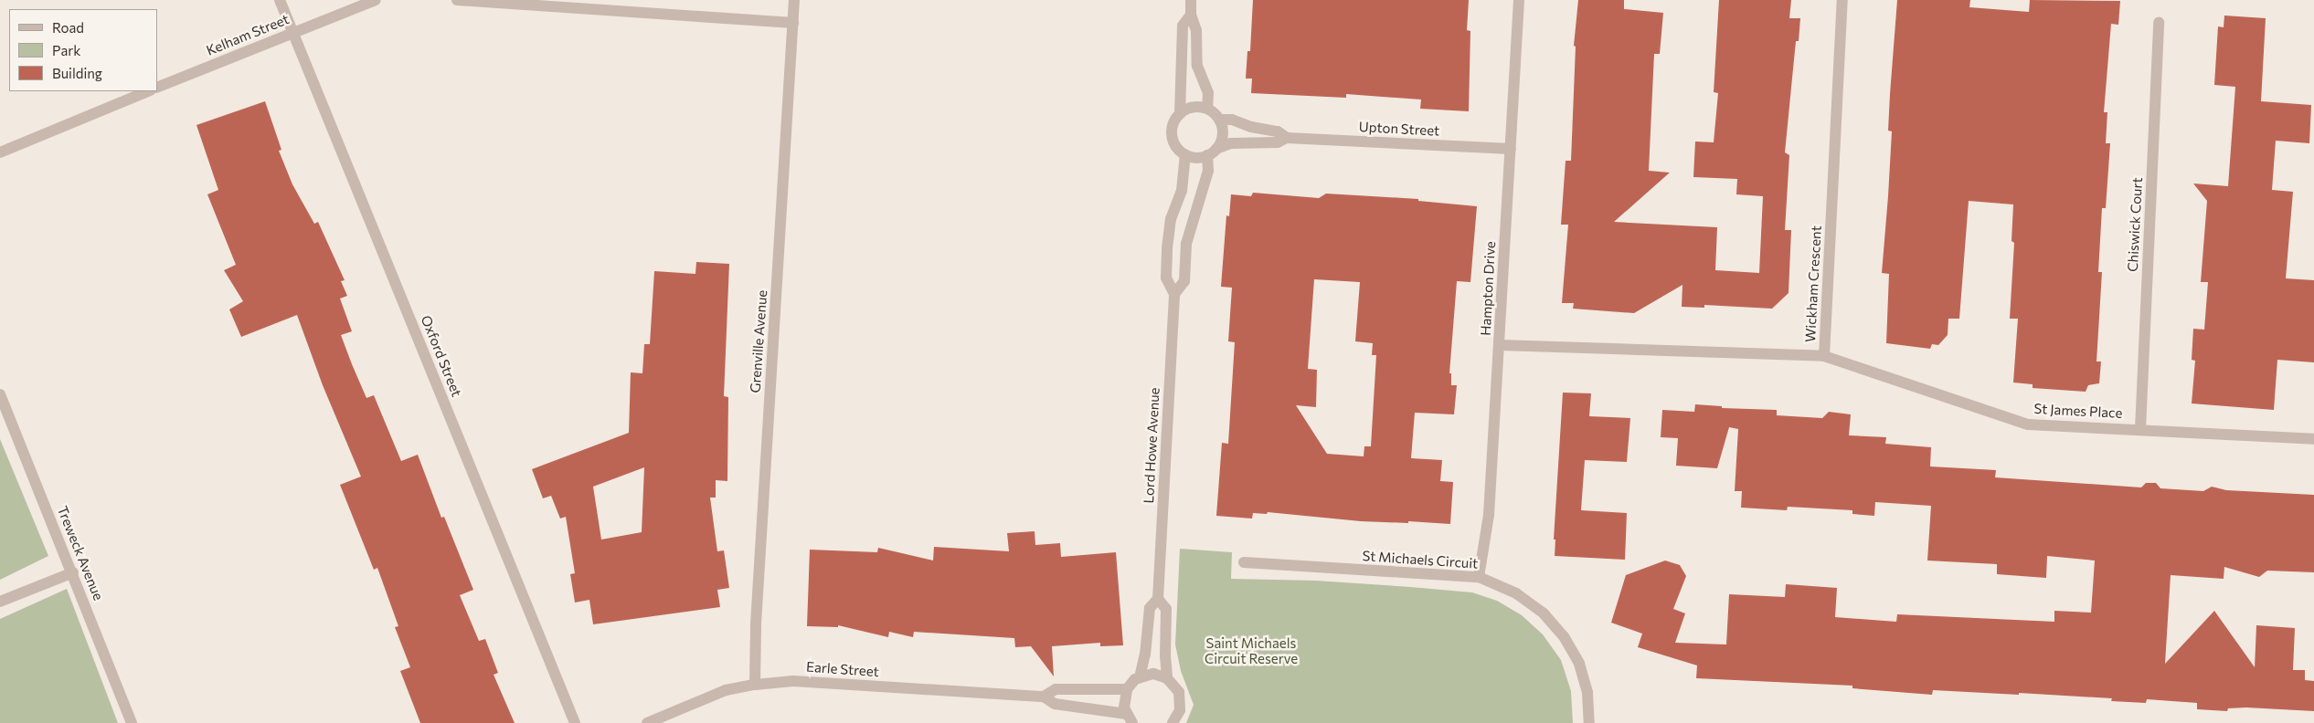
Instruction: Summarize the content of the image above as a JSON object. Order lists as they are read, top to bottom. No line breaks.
{"streets":{"street":["Kelham Street","Upton Street","Chiswick Court","Wickham Crescent","Hampton Drive","Grenville Avenue","Oxford Street","St James Place","Lord Howe Avenue","Treweck Avenue","St Michaels Circuit","Earle Street"]},"crossings":[["Kelham Street","Oxford Street"],["Upton Street","Hampton Drive"],["Upton Street","Lord Howe Avenue"],["Chiswick Court","St James Place"],["Wickham Crescent","Hampton Drive"],["Wickham Crescent","St James Place"],["Hampton Drive","St Michaels Circuit"],["Grenville Avenue","Earle Street"]],"parks":["Saint Michaels Circuit Reserve"],"legend":["Road","Park","Building"]}
